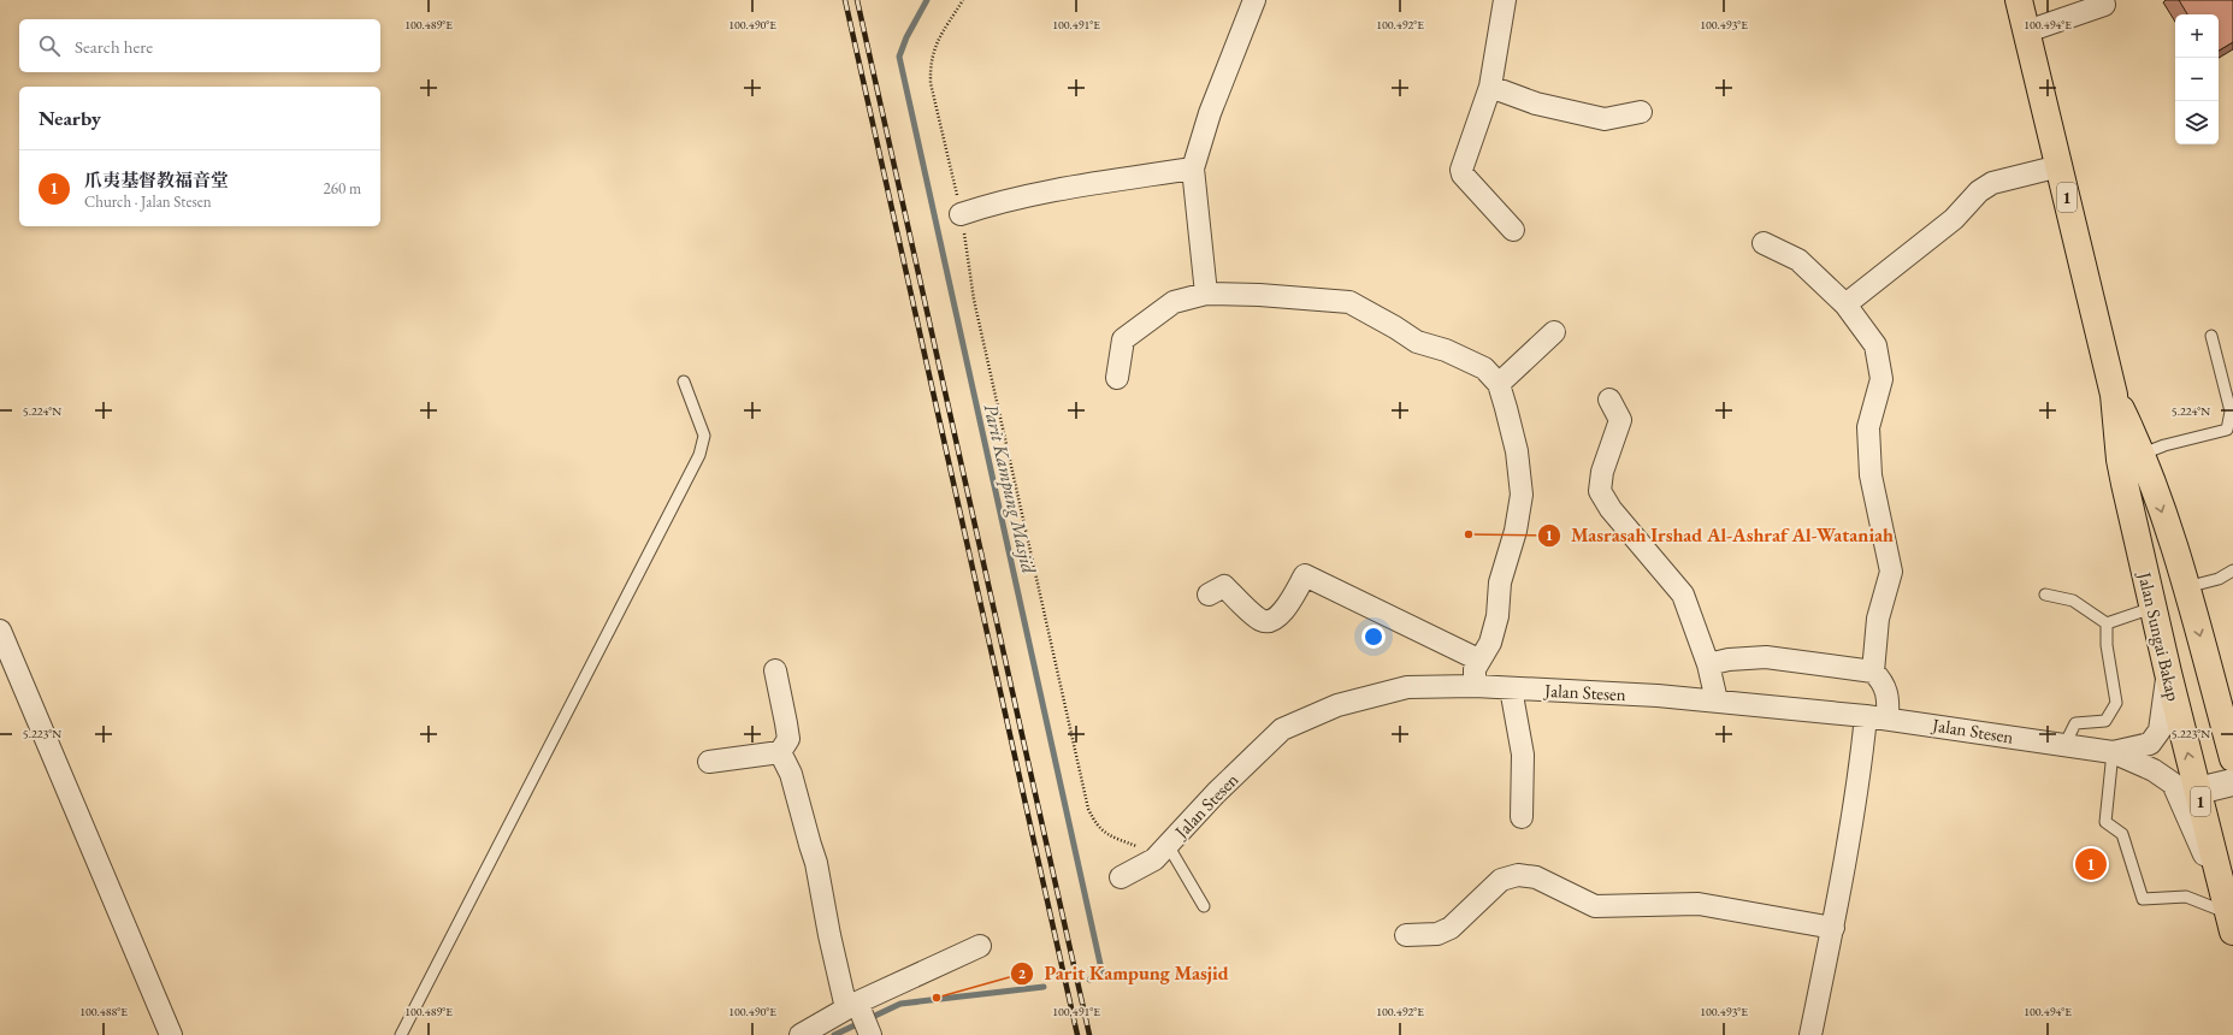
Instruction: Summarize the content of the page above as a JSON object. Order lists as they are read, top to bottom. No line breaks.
{"streets":{"highway":["1","Jalan Sungai Bakap"],"street":["Jalan Stesen"]},"crossings":[["Jalan Sungai Bakap","Jalan Stesen"]],"water":["Parit Kampung Masjid"],"places":["Masrasah Irshad Al-Ashraf Al-Wataniah","Parit Kampung Masjid"],"page":{"map_buttons":["+","−"],"search":"Search here","heading":"Nearby","list":[{"mark":"1","name":"爪夷基督教福音堂","note":"Church · Jalan Stesen","value":"260 m"}],"pins":"1"},"coordinates":["100.489°E","100.490°E","100.491°E","100.492°E","100.493°E","100.494°E","5.224°N","5.223°N","100.488°E"]}
